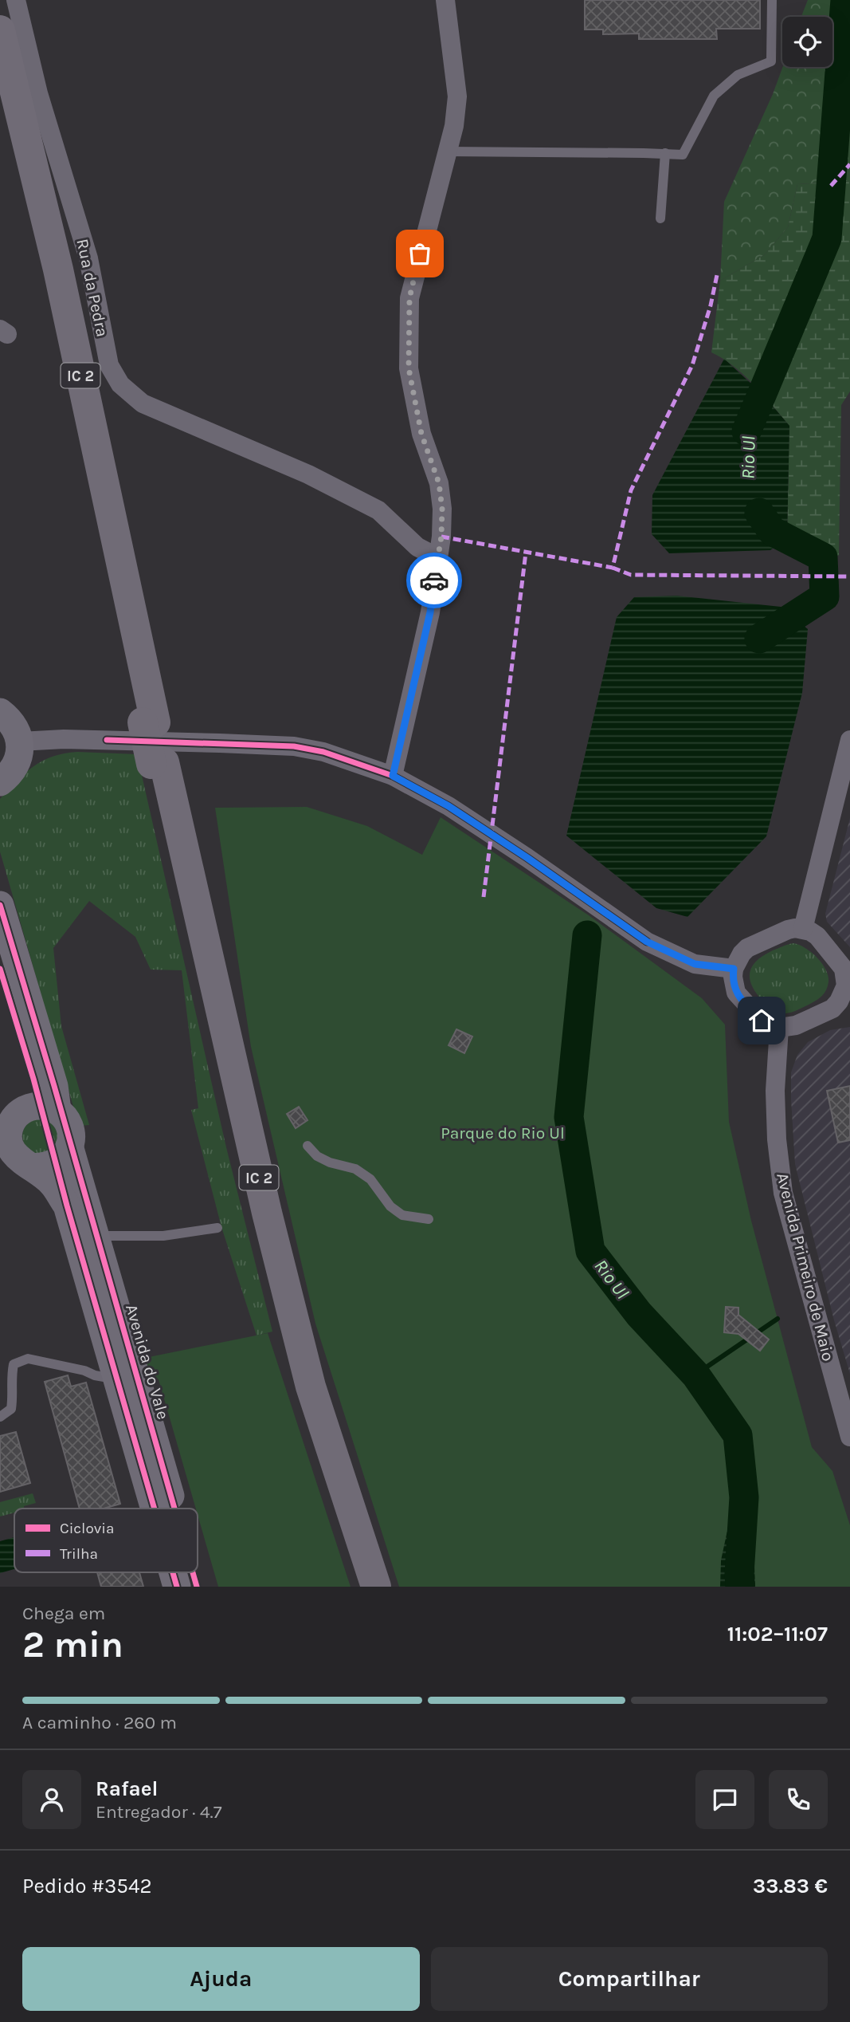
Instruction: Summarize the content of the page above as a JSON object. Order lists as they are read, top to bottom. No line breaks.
{"streets":{"highway":["IC 2"],"main road":["Avenida do Vale"],"street":["Rua da Pedra","Avenida Primeiro de Maio"]},"water":["Rio Ul"],"parks":["Parque do Rio Ul"],"legend":["Ciclovia","Trilha"],"page":{"heading":["2 min","Chega em","11:02–11:07"],"panel":["Rafael","Entregador · 4.7","Pedido #3542","33.83 €"],"bar":"A caminho · 260 m","buttons":["Ajuda","Compartilhar"]}}
